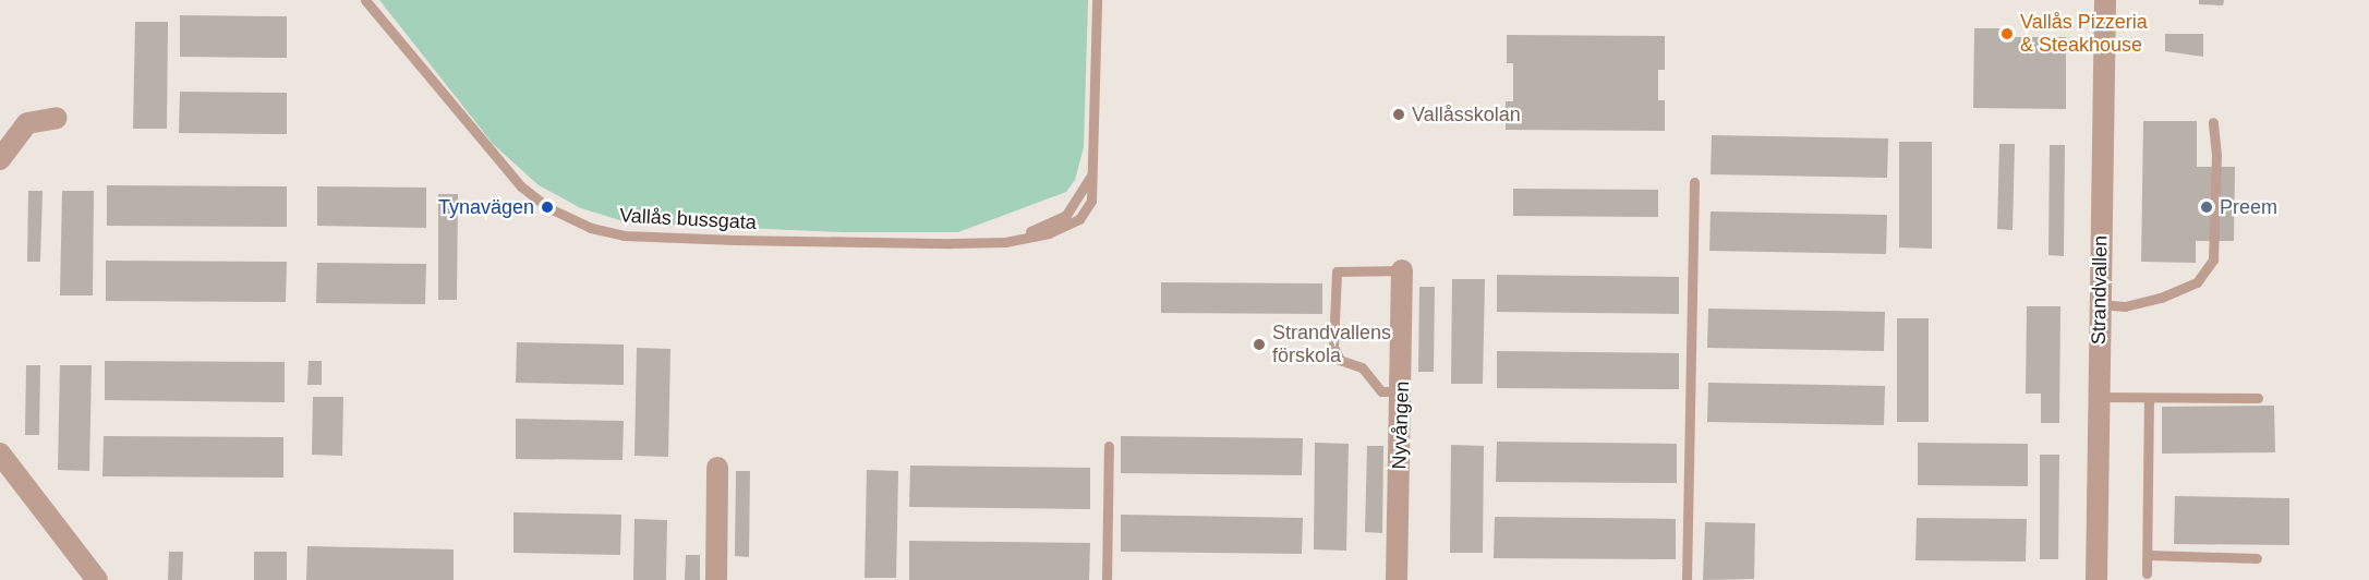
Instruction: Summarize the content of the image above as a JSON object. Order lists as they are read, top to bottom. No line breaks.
{"streets":{"street":["Strandvallen","Nyvången"],"lane":["Vallås bussgata"]},"places":["Vallås Pizzeria & Steakhouse","Vallåsskolan","Tynavägen","Preem","Strandvallens förskola"]}
